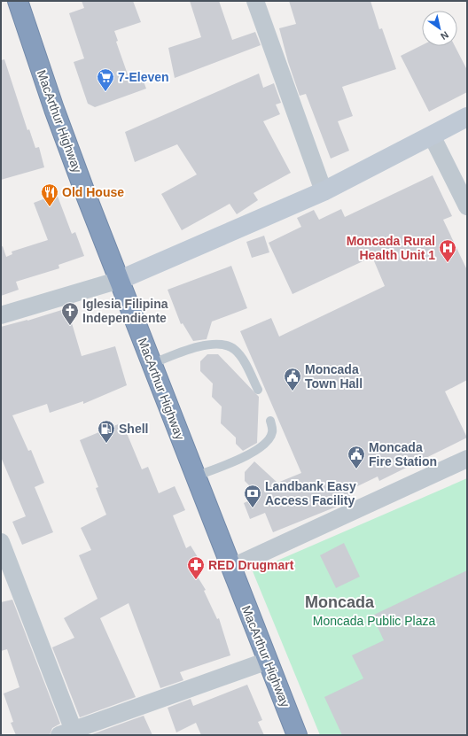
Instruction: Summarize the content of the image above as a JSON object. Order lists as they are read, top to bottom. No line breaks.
{"streets":{"highway":["MacArthur Highway"]},"districts":["Moncada"],"parks":["Moncada Public Plaza"],"places":{"supermarket":["7-Eleven"],"restaurant":["Old House"],"hospital":["Moncada Rural Health Unit 1"],"church":["Iglesia Filipina Independiente"],"public building":["Moncada Town Hall","Moncada Fire Station"],"fuel station":["Shell"],"bank":["Landbank Easy Access Facility"],"pharmacy":["RED Drugmart"]},"north":"bottom right"}
